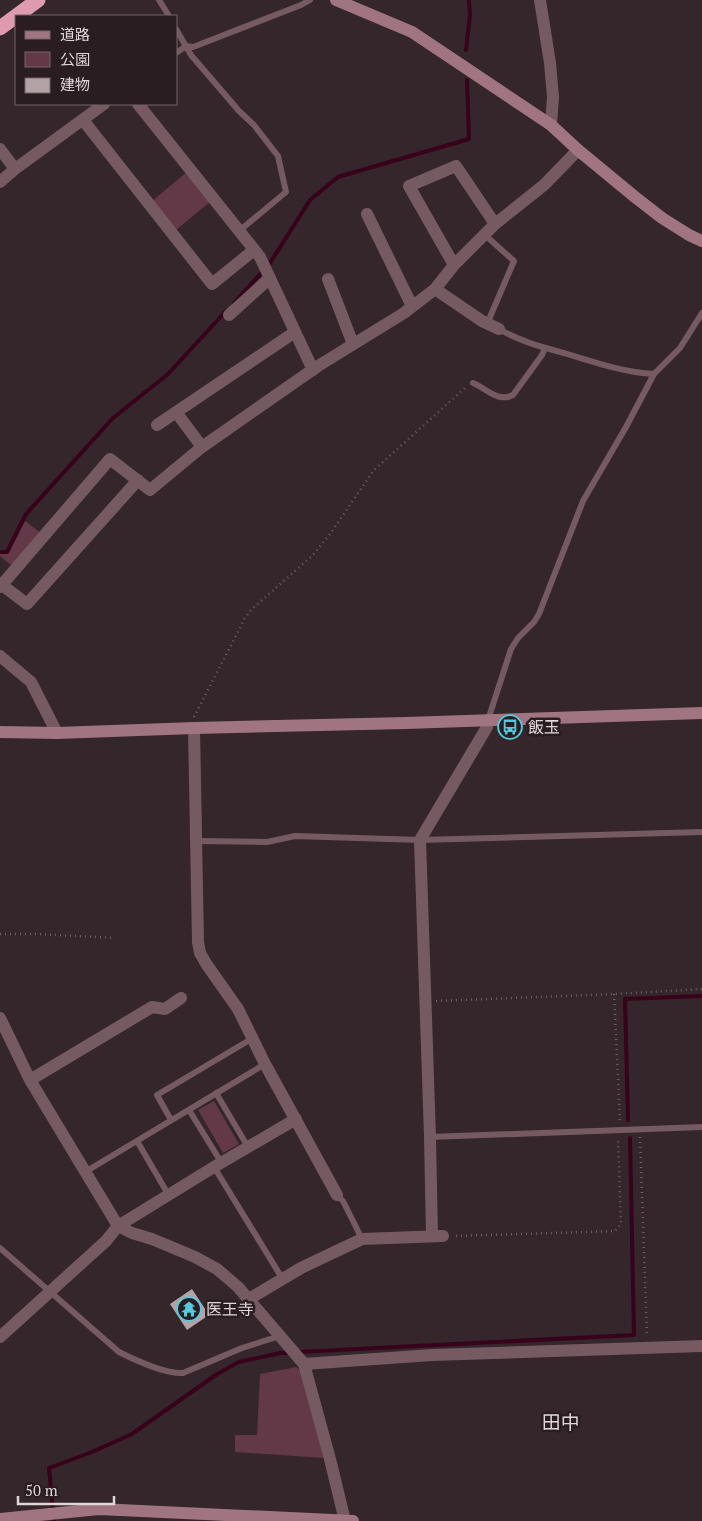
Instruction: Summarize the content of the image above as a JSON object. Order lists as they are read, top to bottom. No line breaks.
{"districts":["田中"],"places":{"bus stop":["飯玉"],"temple":["医王寺"]},"legend":["道路","公園","建物"],"scale_bar":"50 m"}
